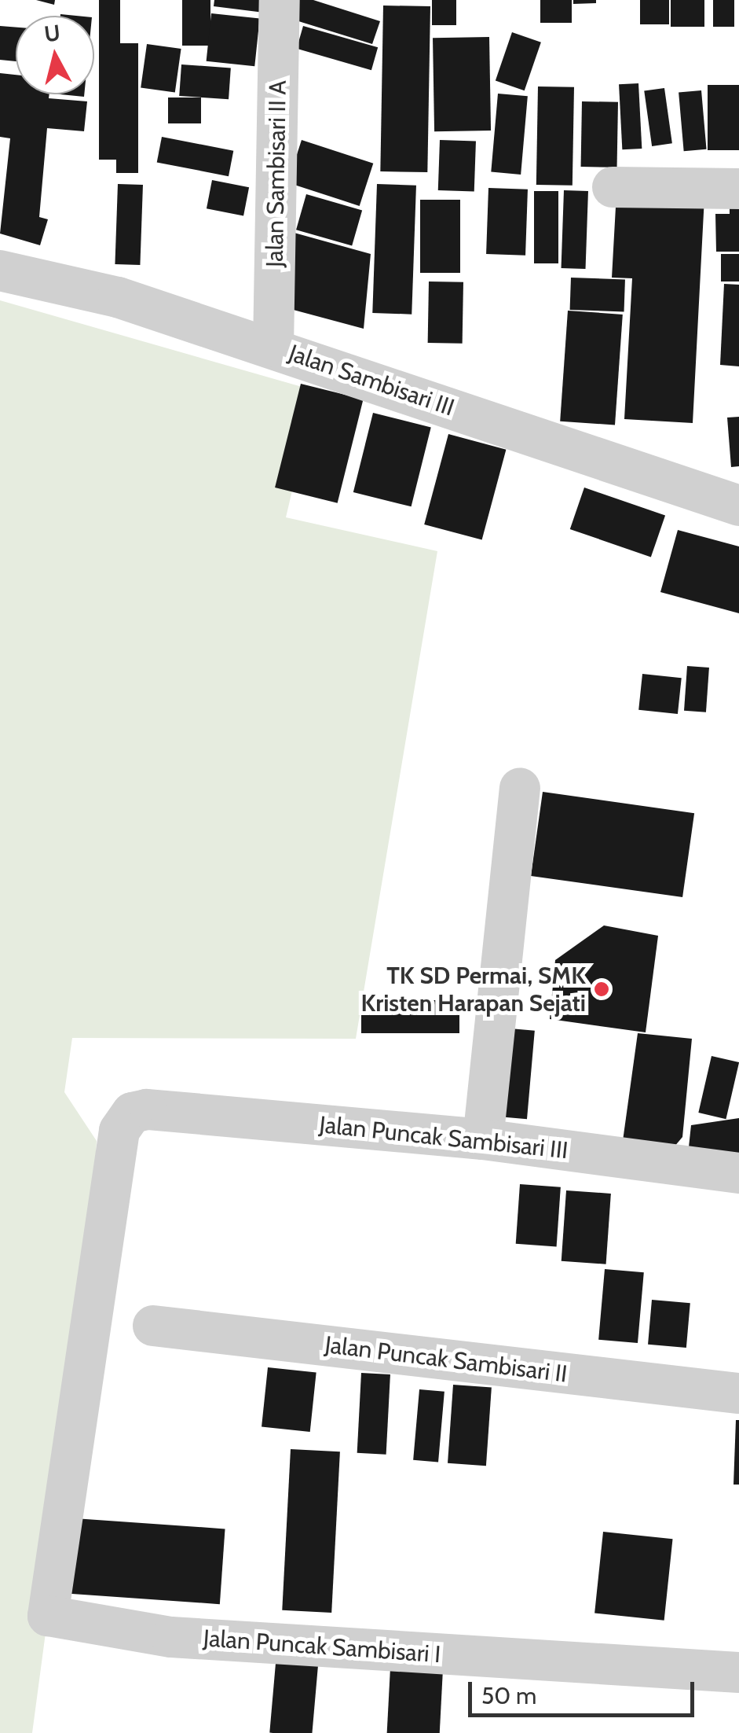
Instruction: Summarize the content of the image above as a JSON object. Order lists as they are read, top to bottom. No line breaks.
{"streets":{"street":["Jalan Sambisari II A","Jalan Sambisari III","Jalan Puncak Sambisari III","Jalan Puncak Sambisari II","Jalan Puncak Sambisari I"]},"crossings":[["Jalan Sambisari II A","Jalan Sambisari III"],["Jalan Puncak Sambisari III","Jalan Puncak Sambisari I"]],"places":["TK SD Permai, SMK Kristen Harapan Sejati"],"scale_bar":"50 m","north":"top"}
